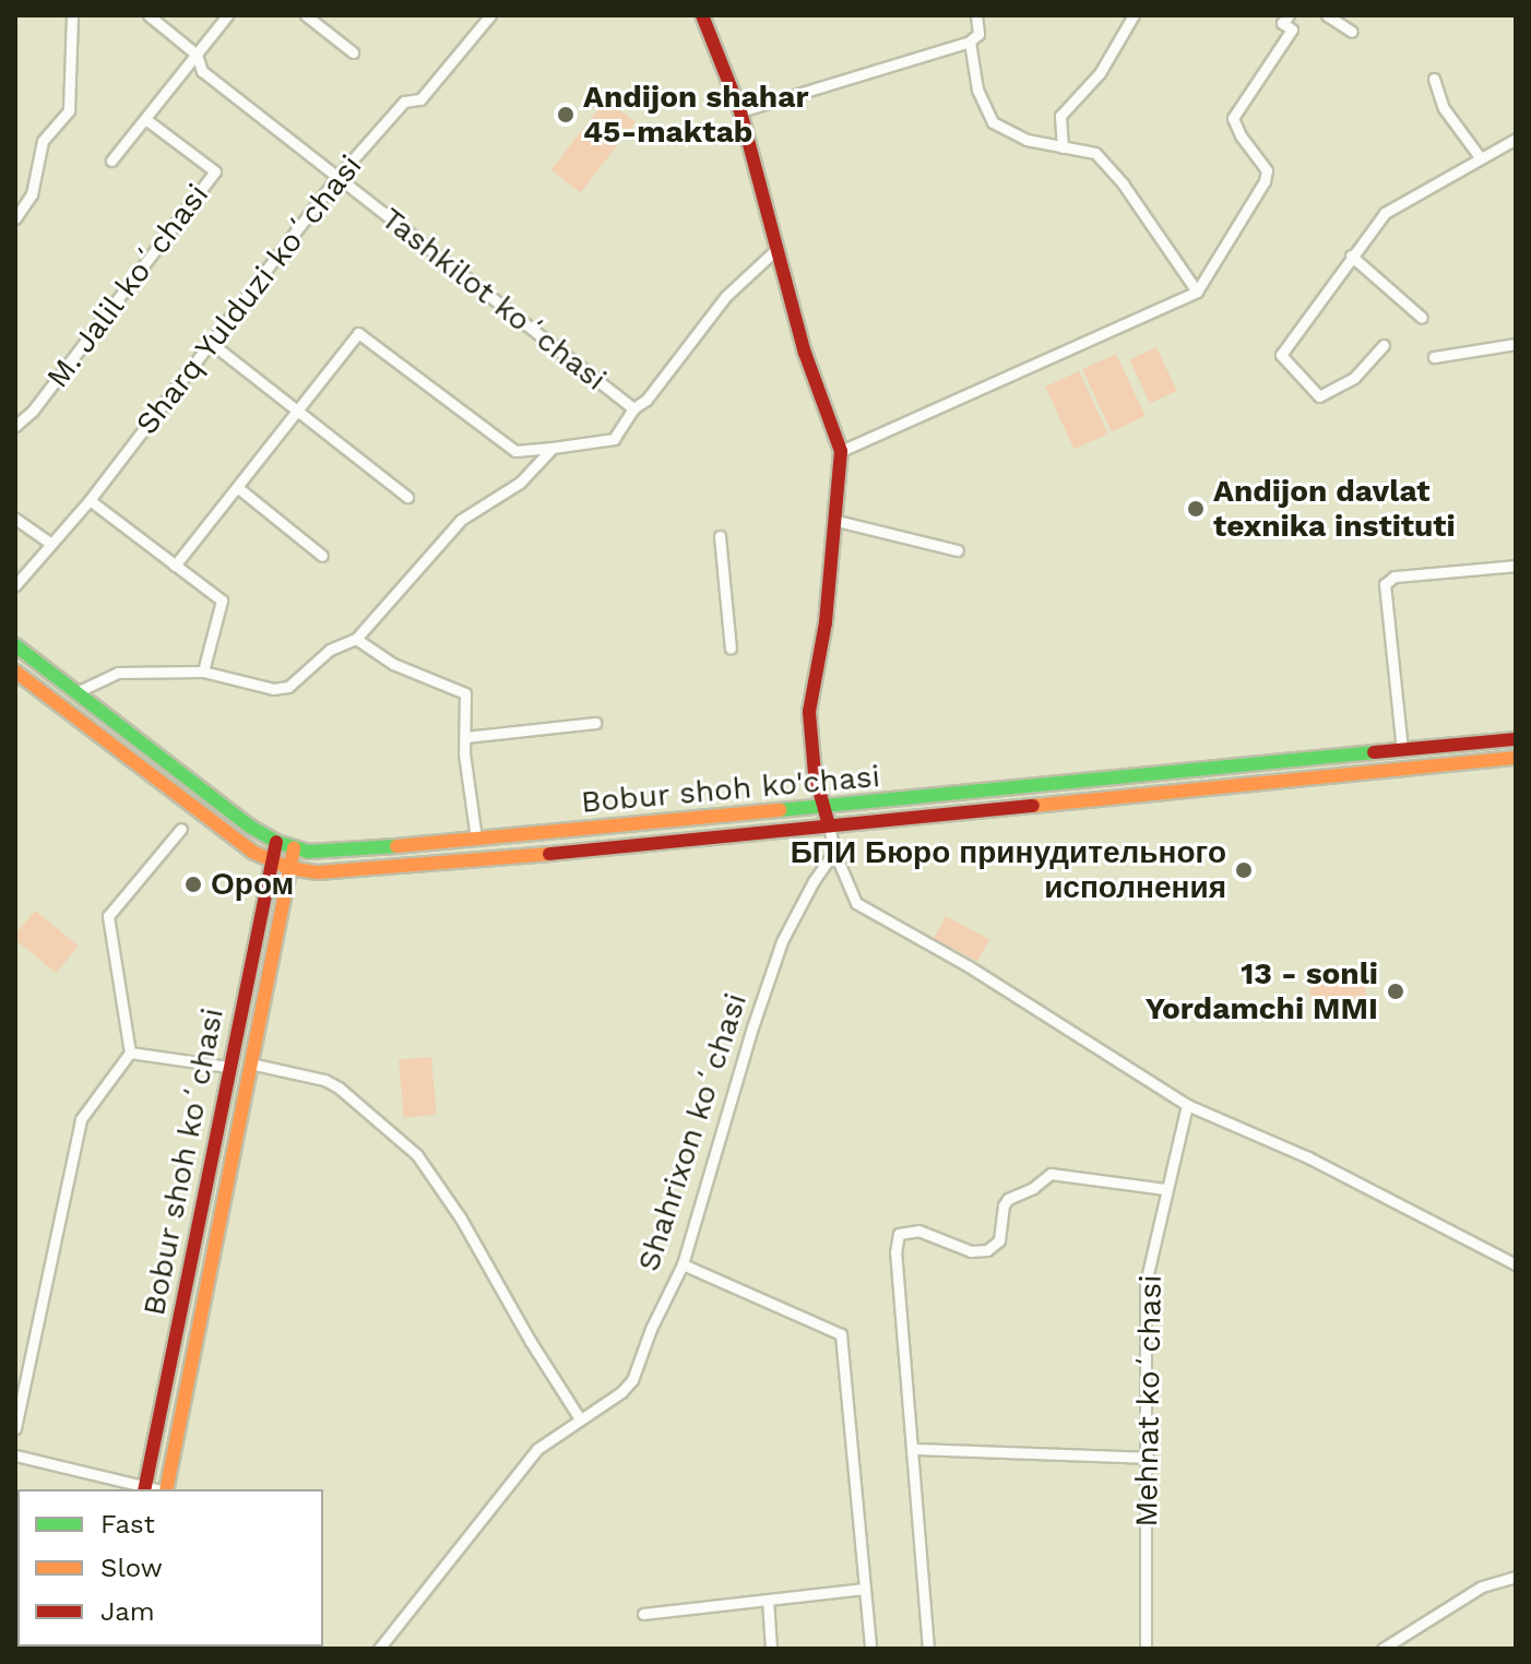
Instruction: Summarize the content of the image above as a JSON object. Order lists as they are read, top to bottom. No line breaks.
{"streets":{"main road":["Bobur shoh ko'chasi","Bobur shoh koʻchasi"],"street":["M. Jalil koʻchasi","Sharq Yulduzi koʻchasi","Tashkilot koʻchasi","Shahrixon koʻchasi","Mehnat koʻchasi"]},"crossings":[["Sharq Yulduzi koʻchasi","Tashkilot koʻchasi"],["Bobur shoh ko'chasi","Bobur shoh koʻchasi"]],"places":["Andijon shahar 45-maktab","Andijon davlat texnika instituti","БПИ Бюро принудительного исполнения","Ором","13 - sonli Yordamchi MMI"],"legend":["Fast","Slow","Jam"]}
